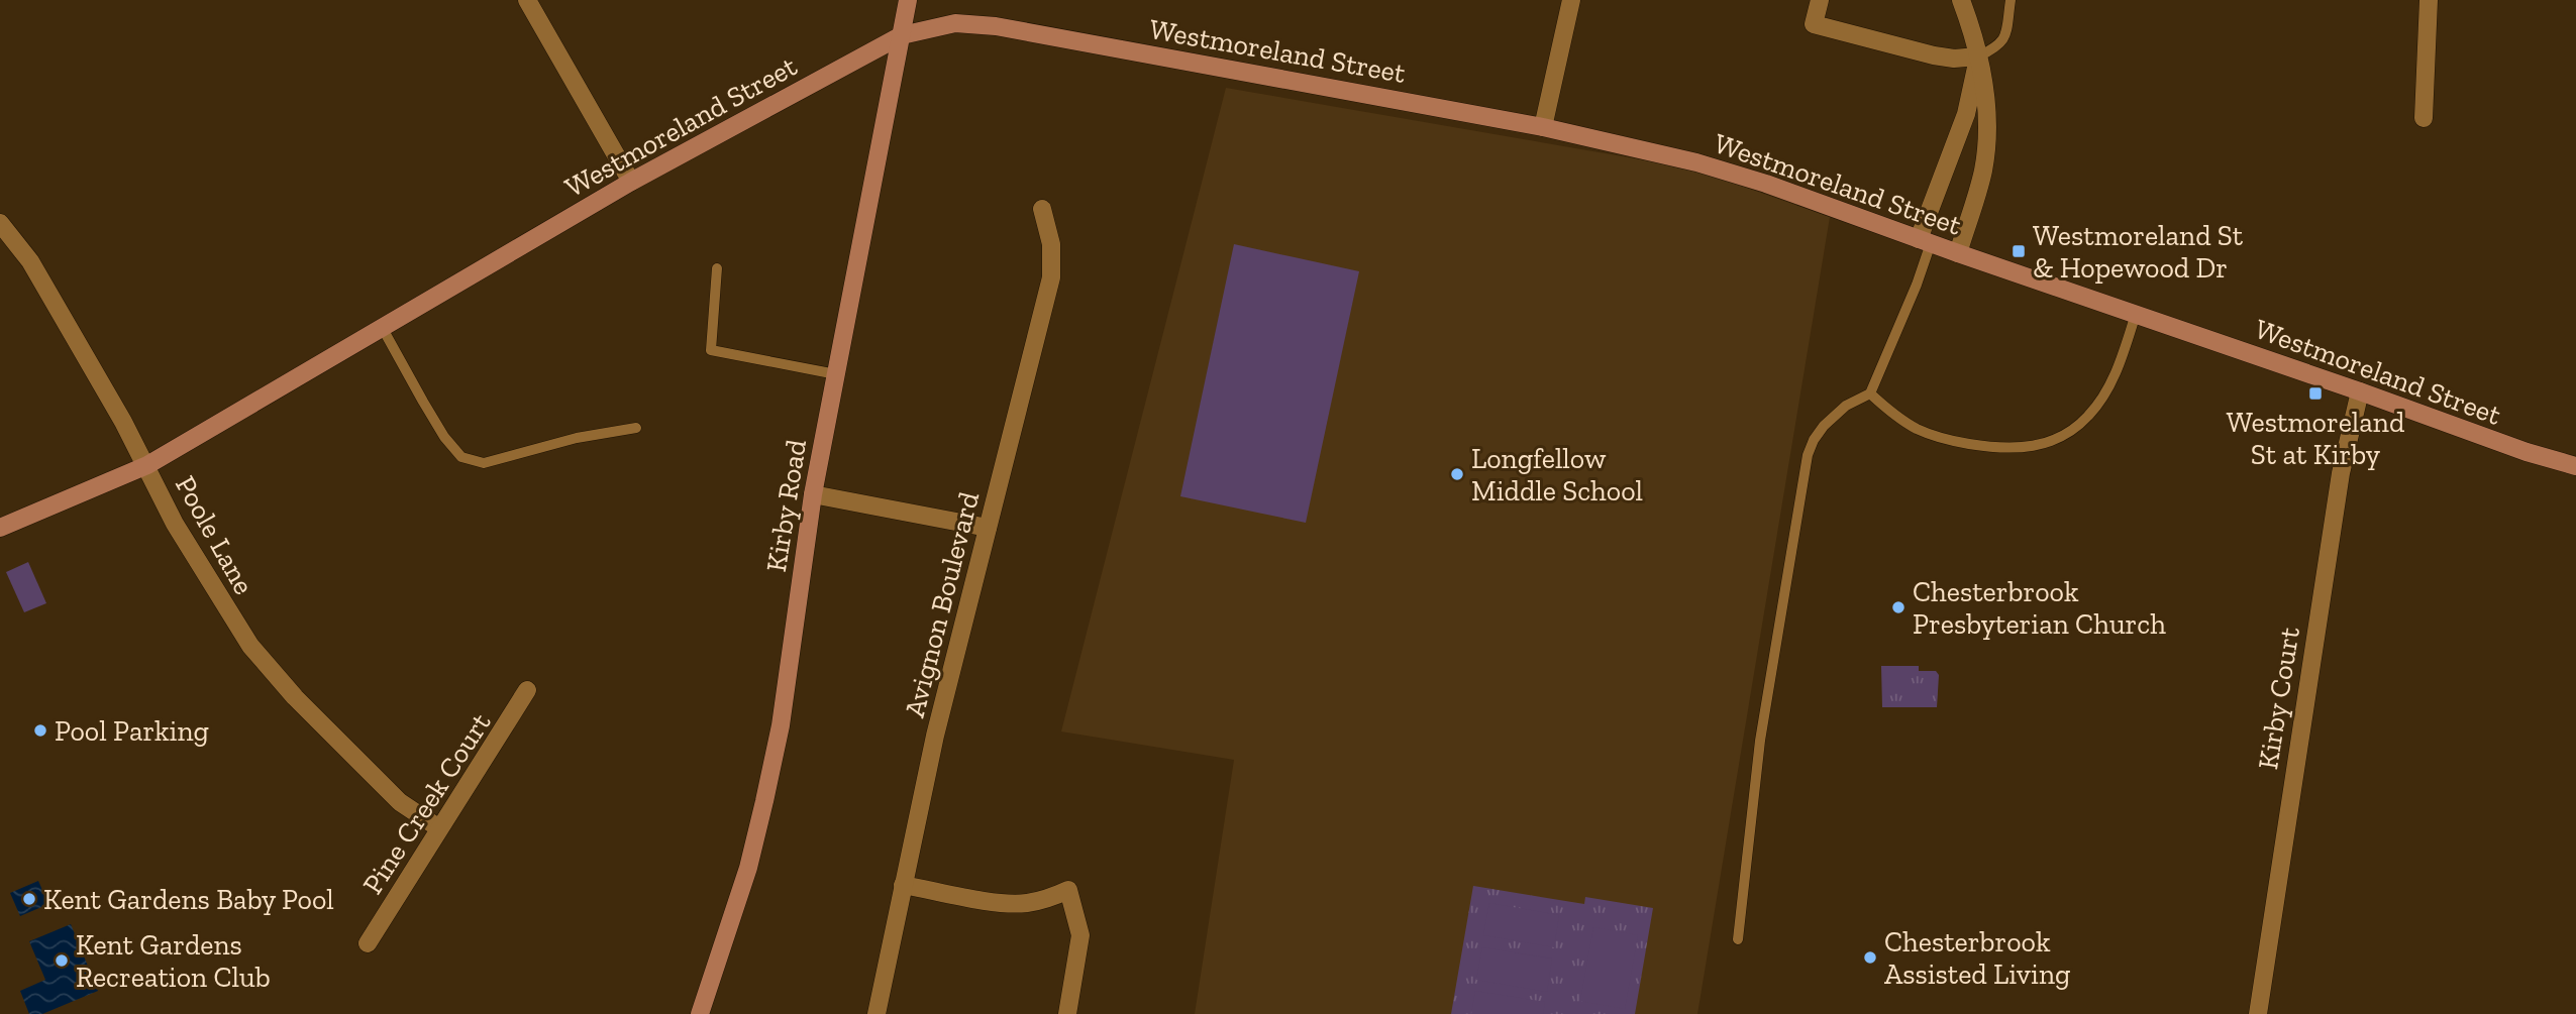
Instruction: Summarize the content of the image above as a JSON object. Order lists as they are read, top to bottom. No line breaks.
{"streets":{"main road":["Westmoreland Street","Kirby Road"],"street":["Poole Lane","Avignon Boulevard","Kirby Court","Pine Creek Court"]},"crossings":[["Westmoreland Street","Kirby Road"],["Westmoreland Street","Poole Lane"],["Westmoreland Street","Kirby Court"],["Poole Lane","Pine Creek Court"]],"places":{"transit":["Westmoreland St & Hopewood Dr","Westmoreland St at Kirby"],"other":["Longfellow Middle School","Chesterbrook Presbyterian Church","Pool Parking","Kent Gardens Baby Pool","Chesterbrook Assisted Living","Kent Gardens Recreation Club"]}}
